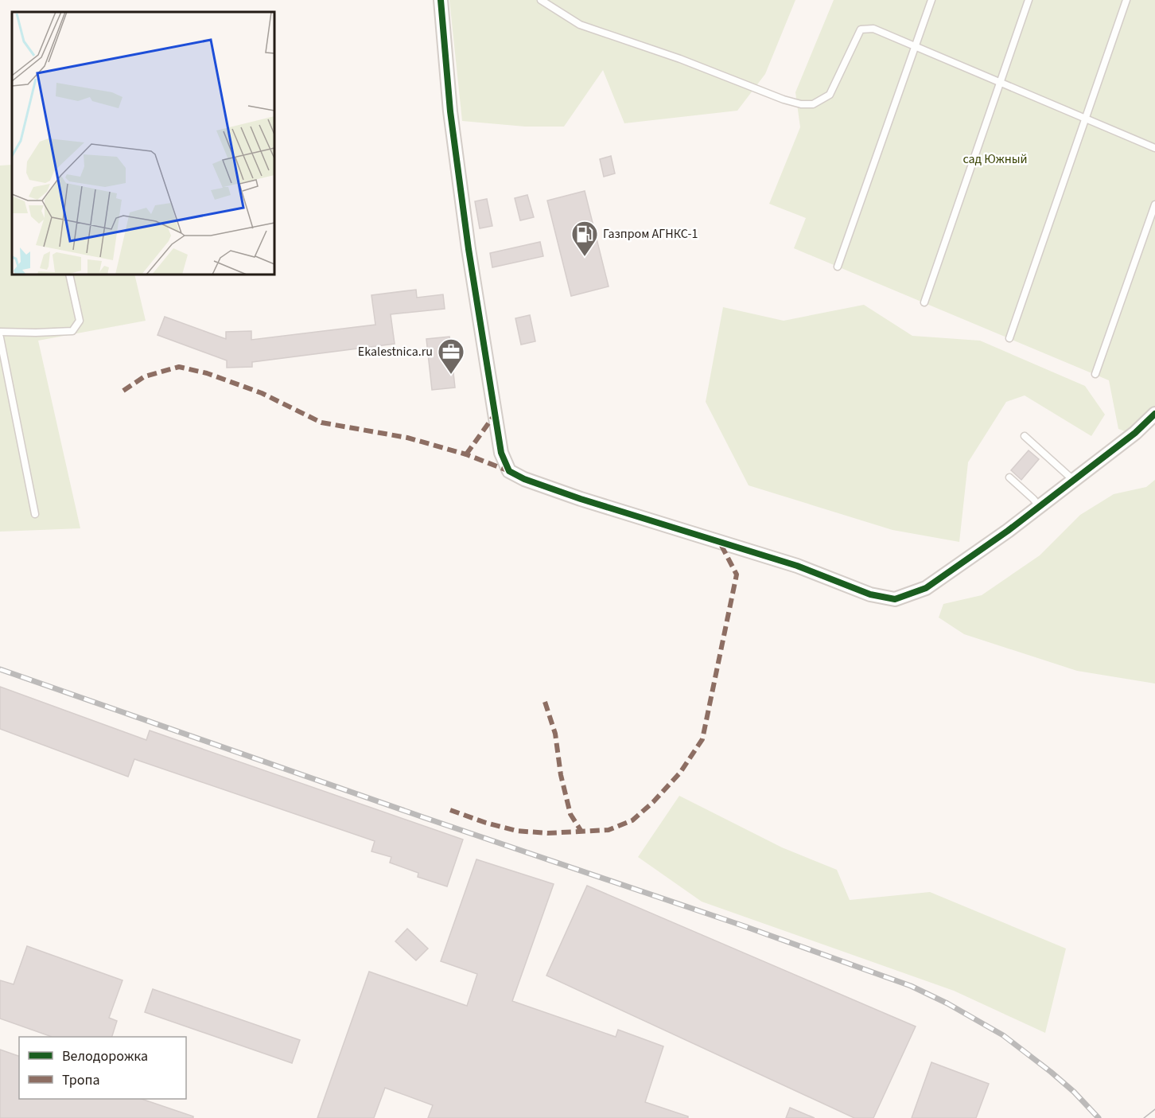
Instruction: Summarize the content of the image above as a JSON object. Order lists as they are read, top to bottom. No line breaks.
{"parks":["сад Южный"],"places":{"fuel station":["Газпром АГНКС-1"],"office":["Ekalestnica.ru"]},"legend":["Велодорожка","Тропа"]}
